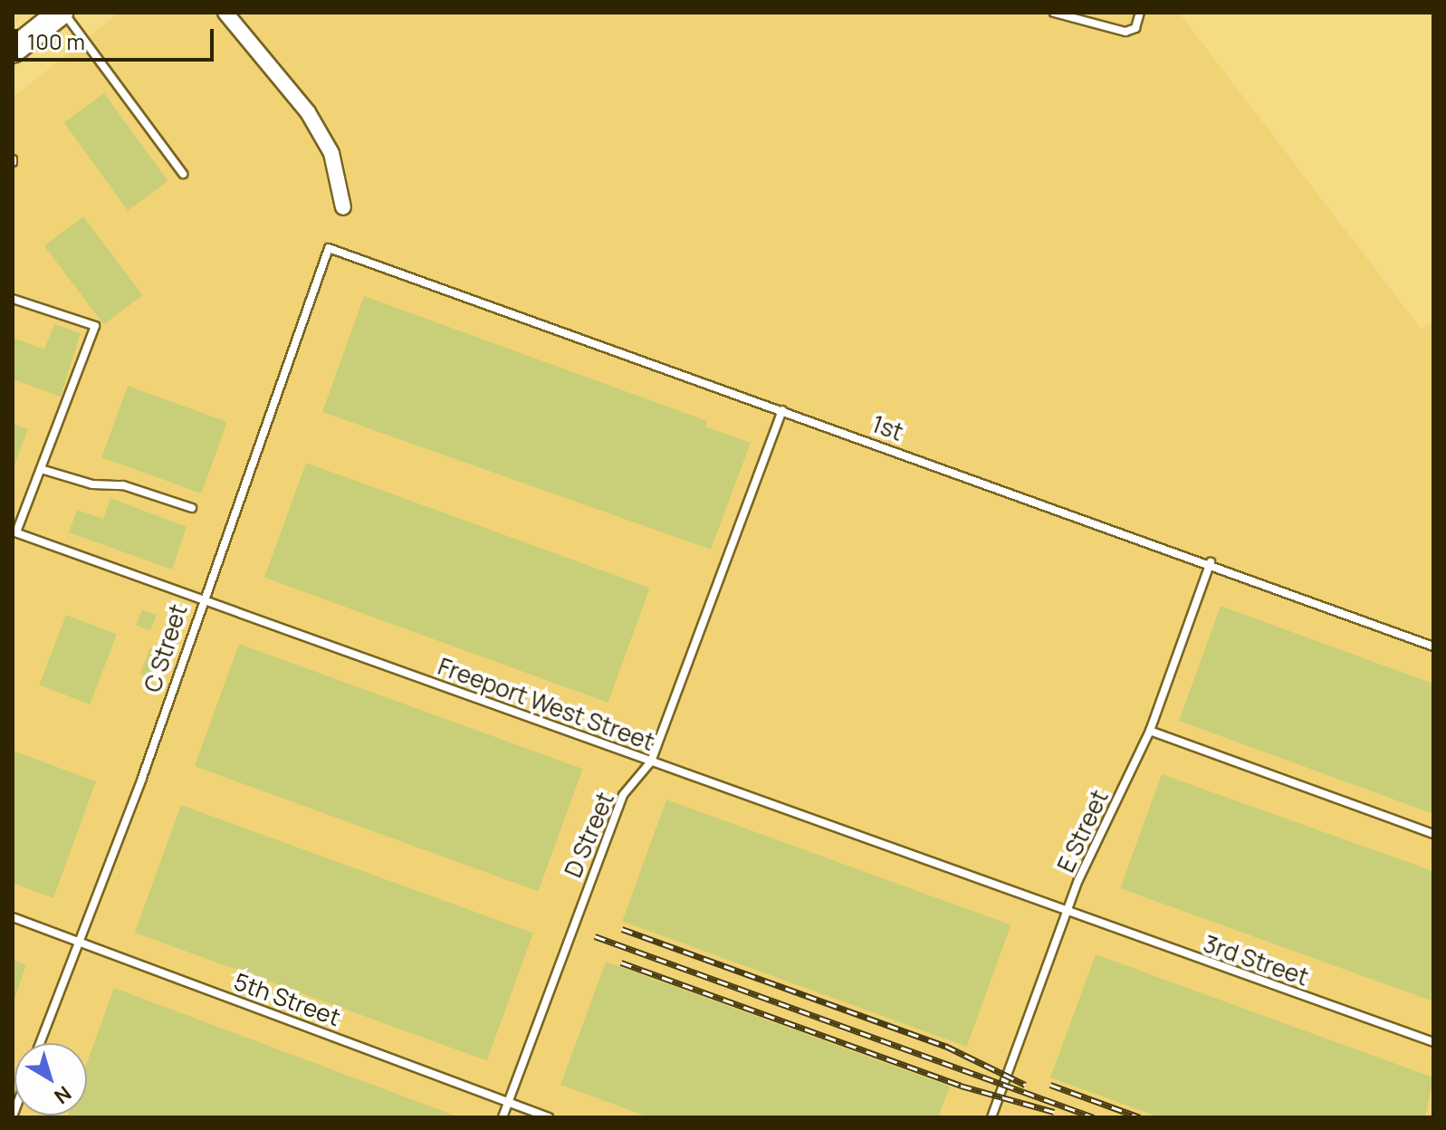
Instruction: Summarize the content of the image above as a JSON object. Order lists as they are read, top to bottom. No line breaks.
{"streets":{"lane":["1st","C Street","Freeport West Street","E Street","D Street","3rd Street","5th Street"]},"crossings":[["1st","C Street"],["1st","E Street"],["1st","D Street"],["C Street","Freeport West Street"],["C Street","5th Street"],["Freeport West Street","E Street"],["Freeport West Street","D Street"],["Freeport West Street","3rd Street"],["E Street","3rd Street"],["D Street","5th Street"]],"scale_bar":"100 m","north":"bottom right"}
